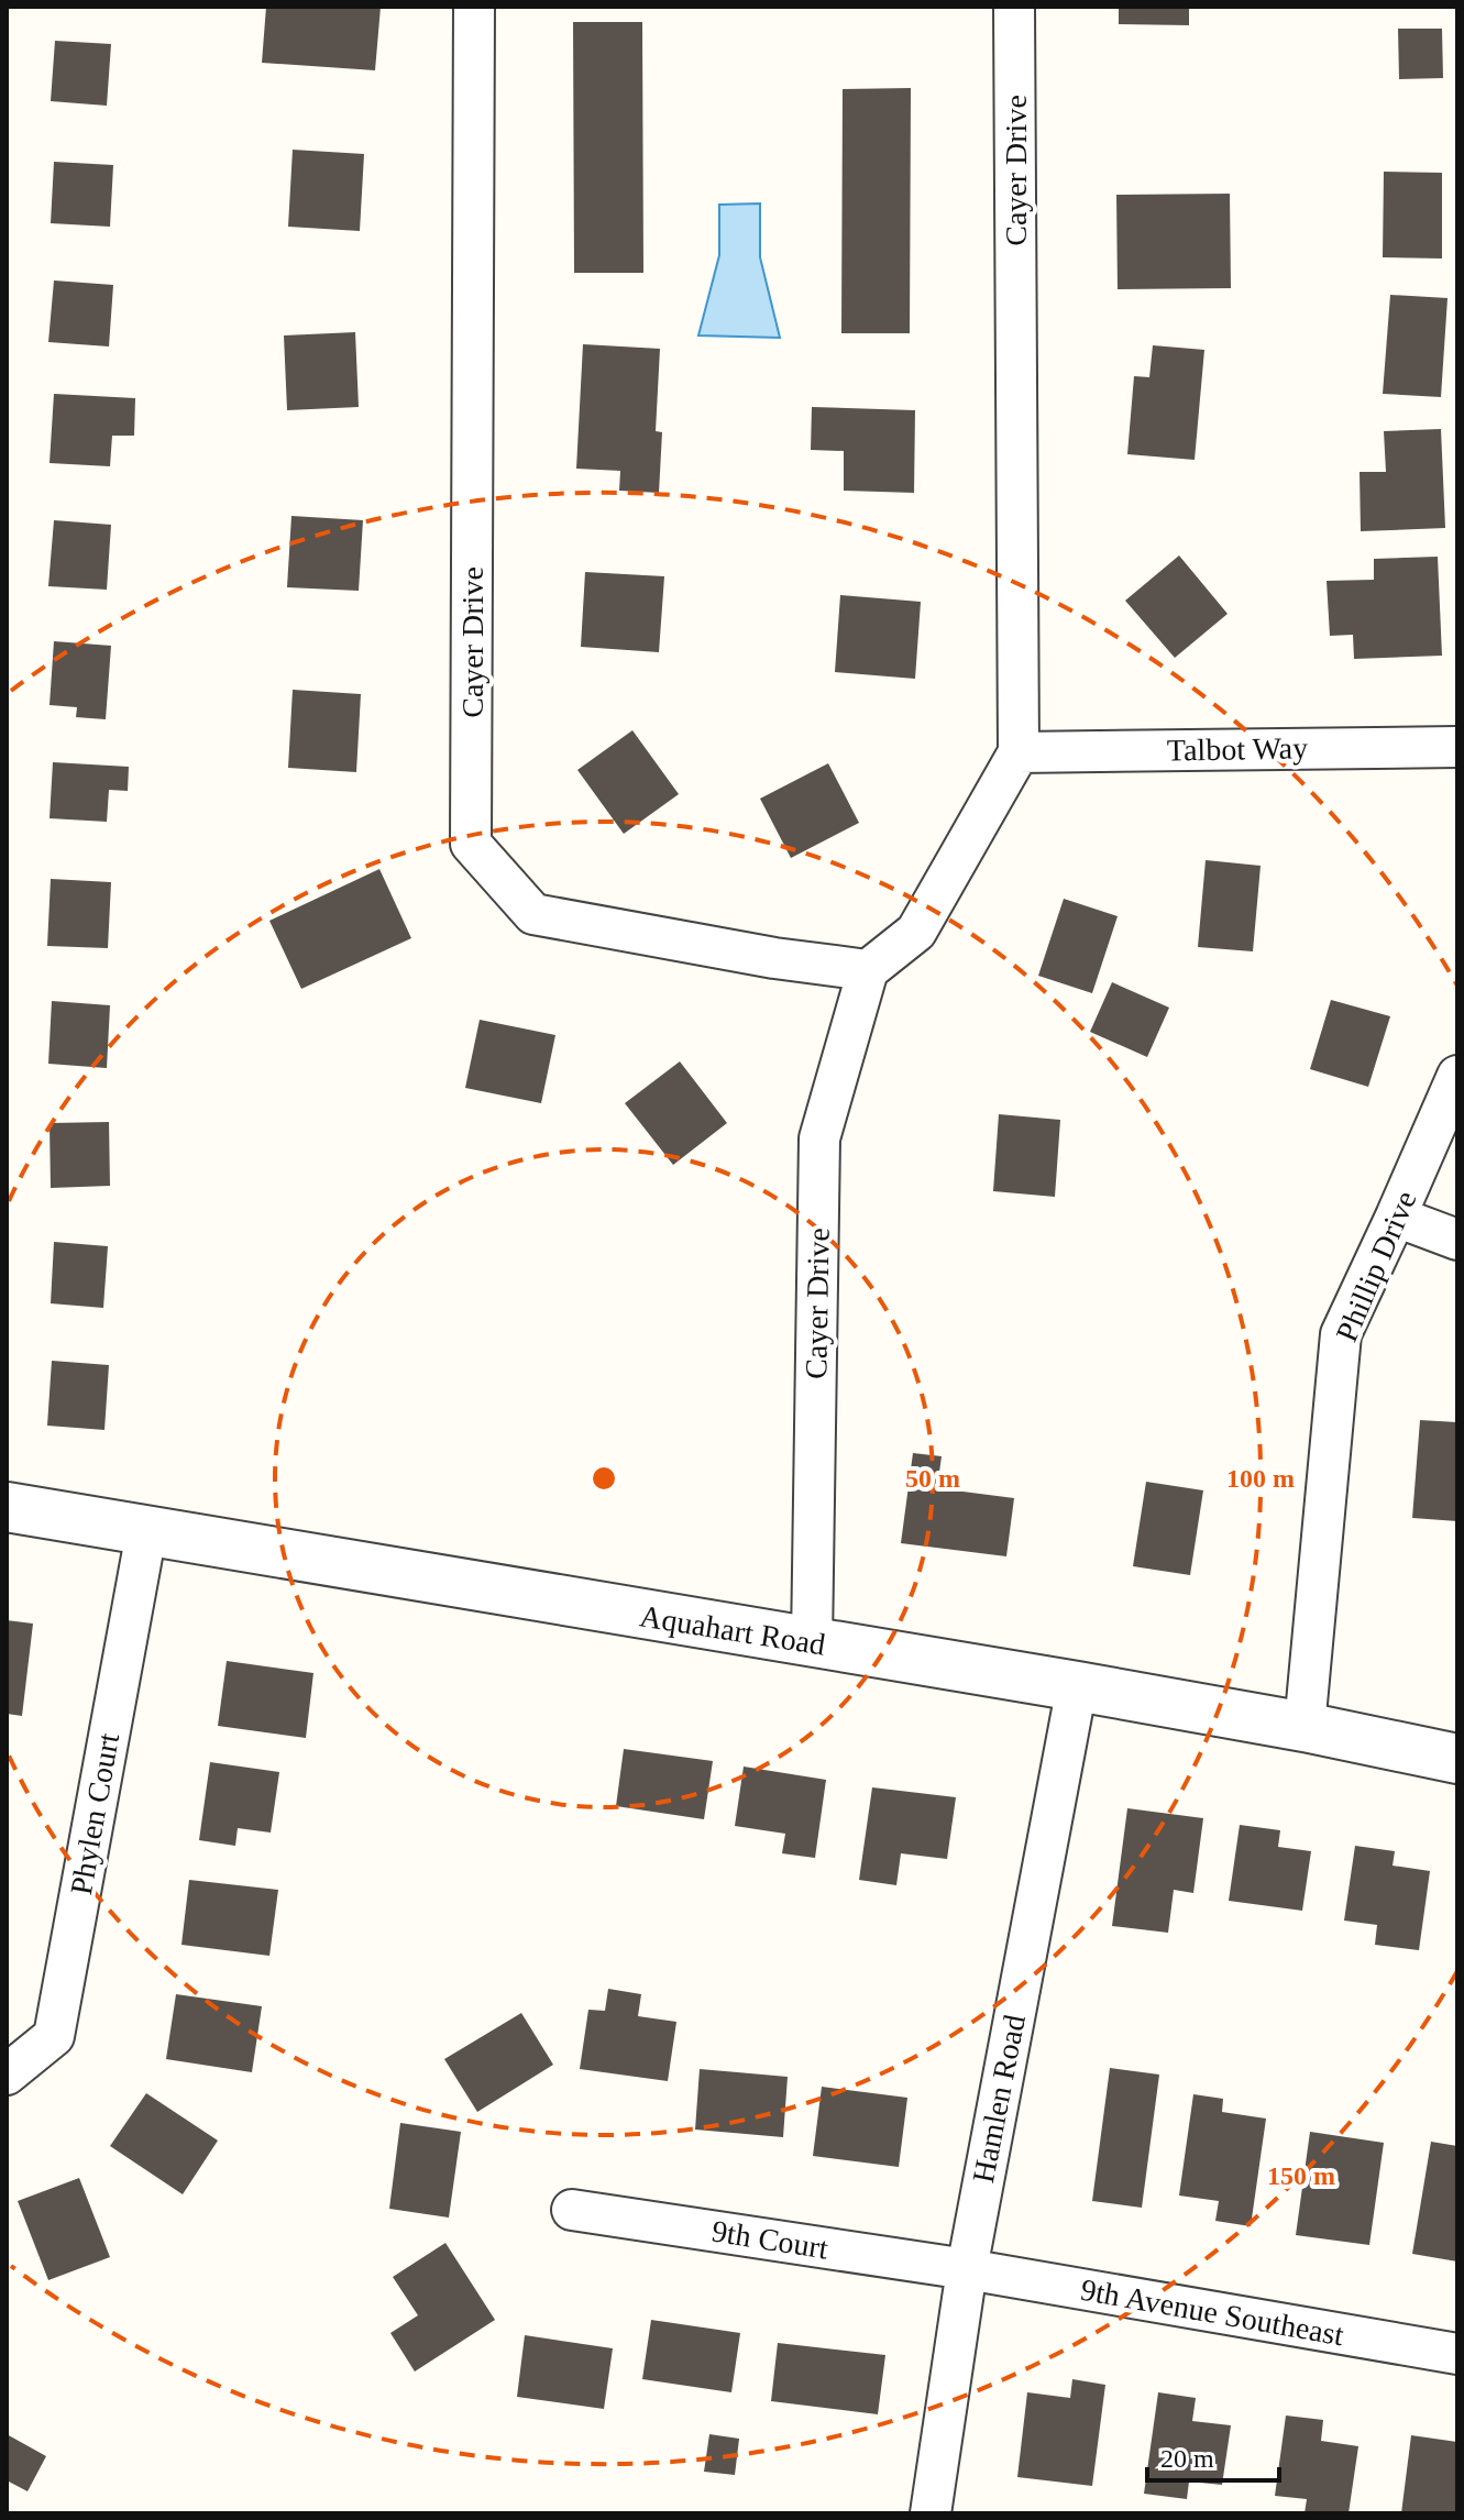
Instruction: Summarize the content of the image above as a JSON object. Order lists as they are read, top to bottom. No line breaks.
{"streets":{"street":["Cayer Drive","Talbot Way","Phillip Drive","Aquahart Road","Phylen Court","Hamlen Road","9th Court","9th Avenue Southeast"]},"crossings":[["Cayer Drive","Talbot Way"],["Cayer Drive","Aquahart Road"],["Phillip Drive","Aquahart Road"],["Aquahart Road","Phylen Court"],["Aquahart Road","Hamlen Road"],["Hamlen Road","9th Court"],["Hamlen Road","9th Avenue Southeast"],["9th Court","9th Avenue Southeast"]],"scale_bar":"20 m","rings":["50 m","100 m","150 m"]}
